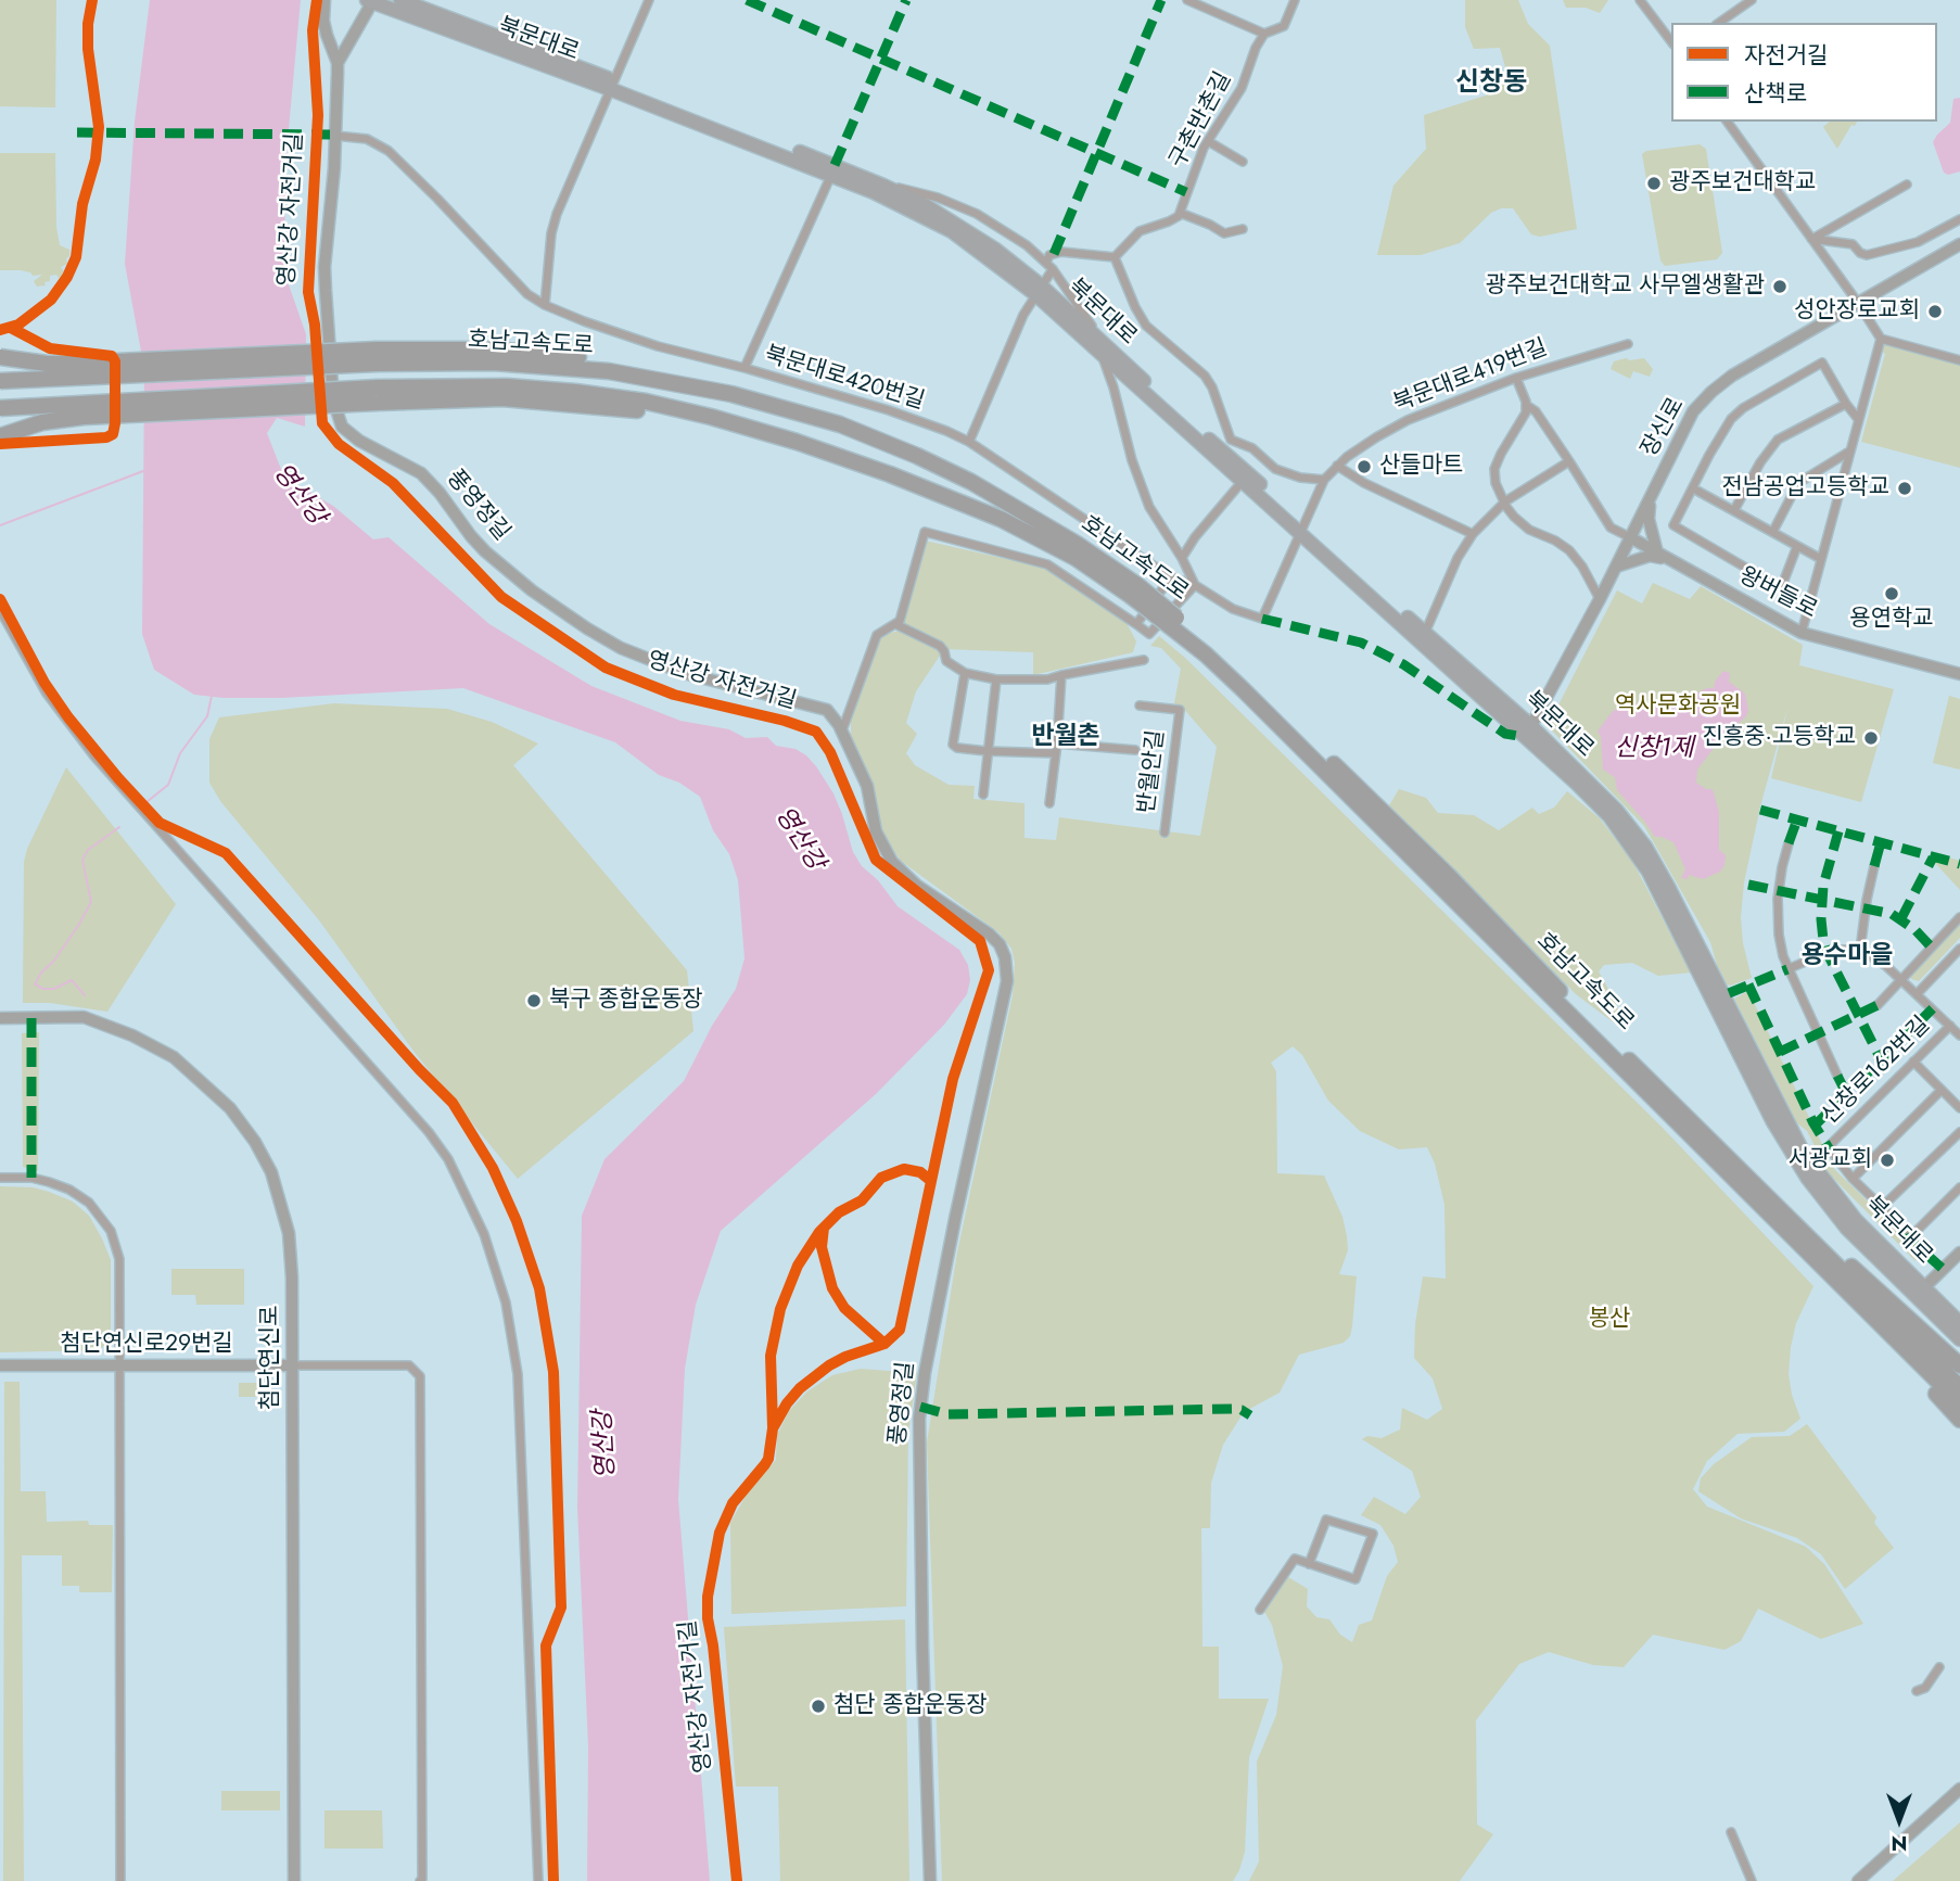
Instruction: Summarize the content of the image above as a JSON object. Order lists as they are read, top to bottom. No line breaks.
{"streets":{"highway":["호남고속도로"],"main road":["북문대로"],"street":["구촌반촌길","북문대로419번길","북문대로420번길","장신로","풍영정길","왕버들로","반월안길","신창로162번길","첨단연신로29번길","첨단연신로"],"cycle path":["영산강 자전거길"]},"crossings":[["북문대로","북문대로419번길"],["북문대로","북문대로420번길"],["북문대로","장신로"],["북문대로419번길","북문대로420번길"],["북문대로420번길","풍영정길"],["장신로","왕버들로"],["첨단연신로29번길","첨단연신로"]],"districts":["신창동","반월촌","용수마을"],"water":["영산강","신창1제"],"parks":["역사문화공원","봉산"],"places":["광주보건대학교","광주보건대학교 사무엘생활관","성안장로교회","산들마트","전남공업고등학교","용연학교","진흥중·고등학교","북구 종합운동장","서광교회","첨단 종합운동장"],"legend":["자전거길","산책로"],"north":"bottom"}
